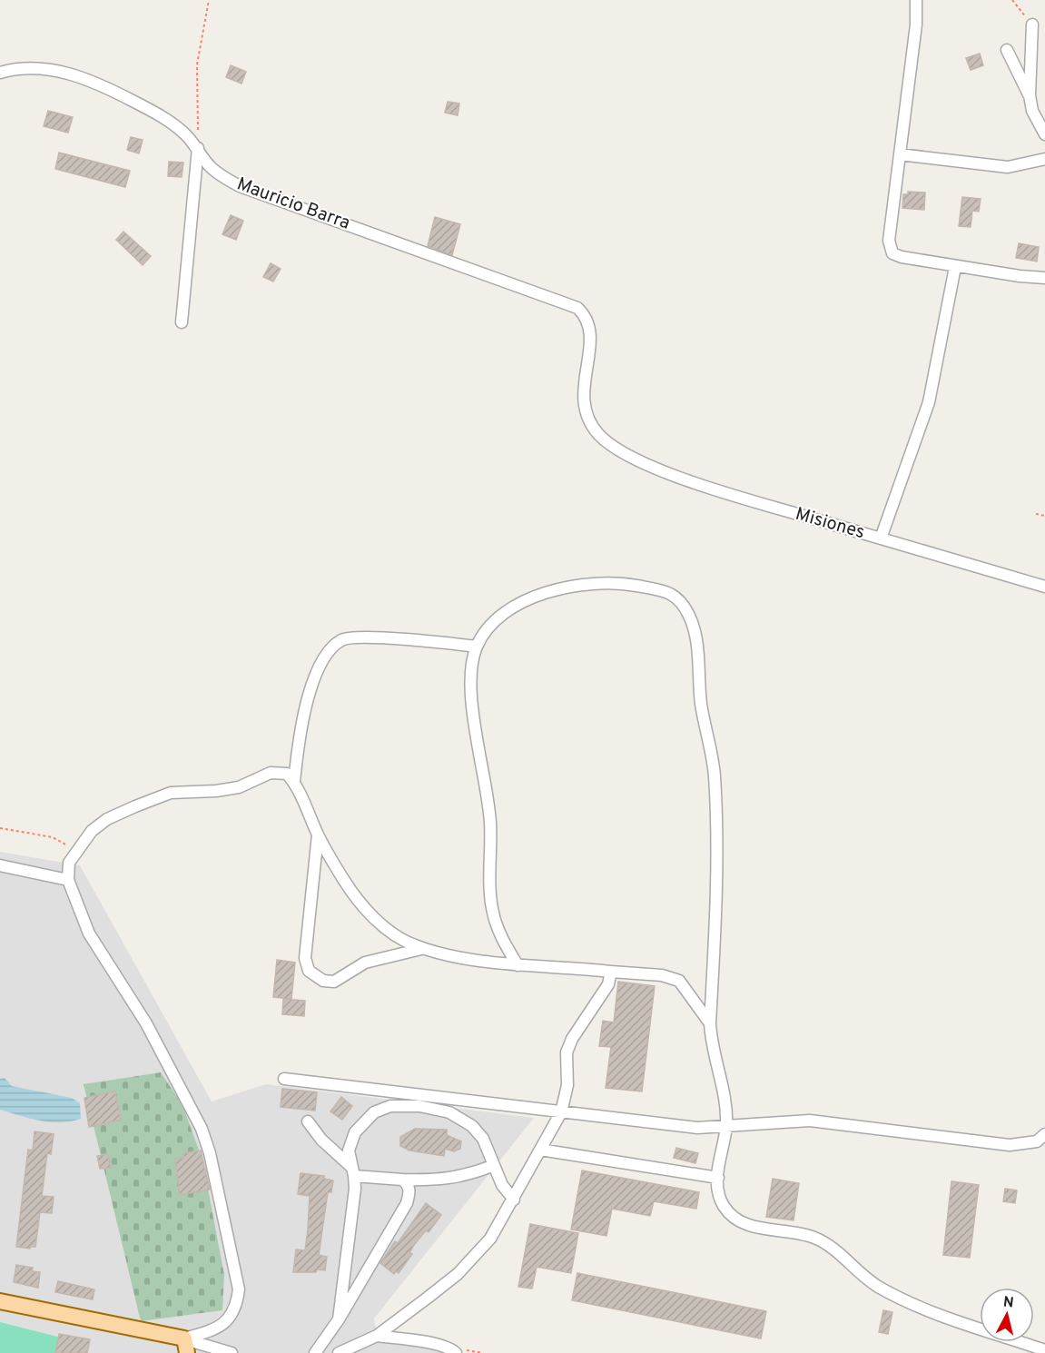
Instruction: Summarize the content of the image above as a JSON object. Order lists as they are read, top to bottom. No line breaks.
{"streets":{"street":["Mauricio Barra","Misiones"]},"crossings":[["Mauricio Barra","Misiones"]],"north":"top"}
